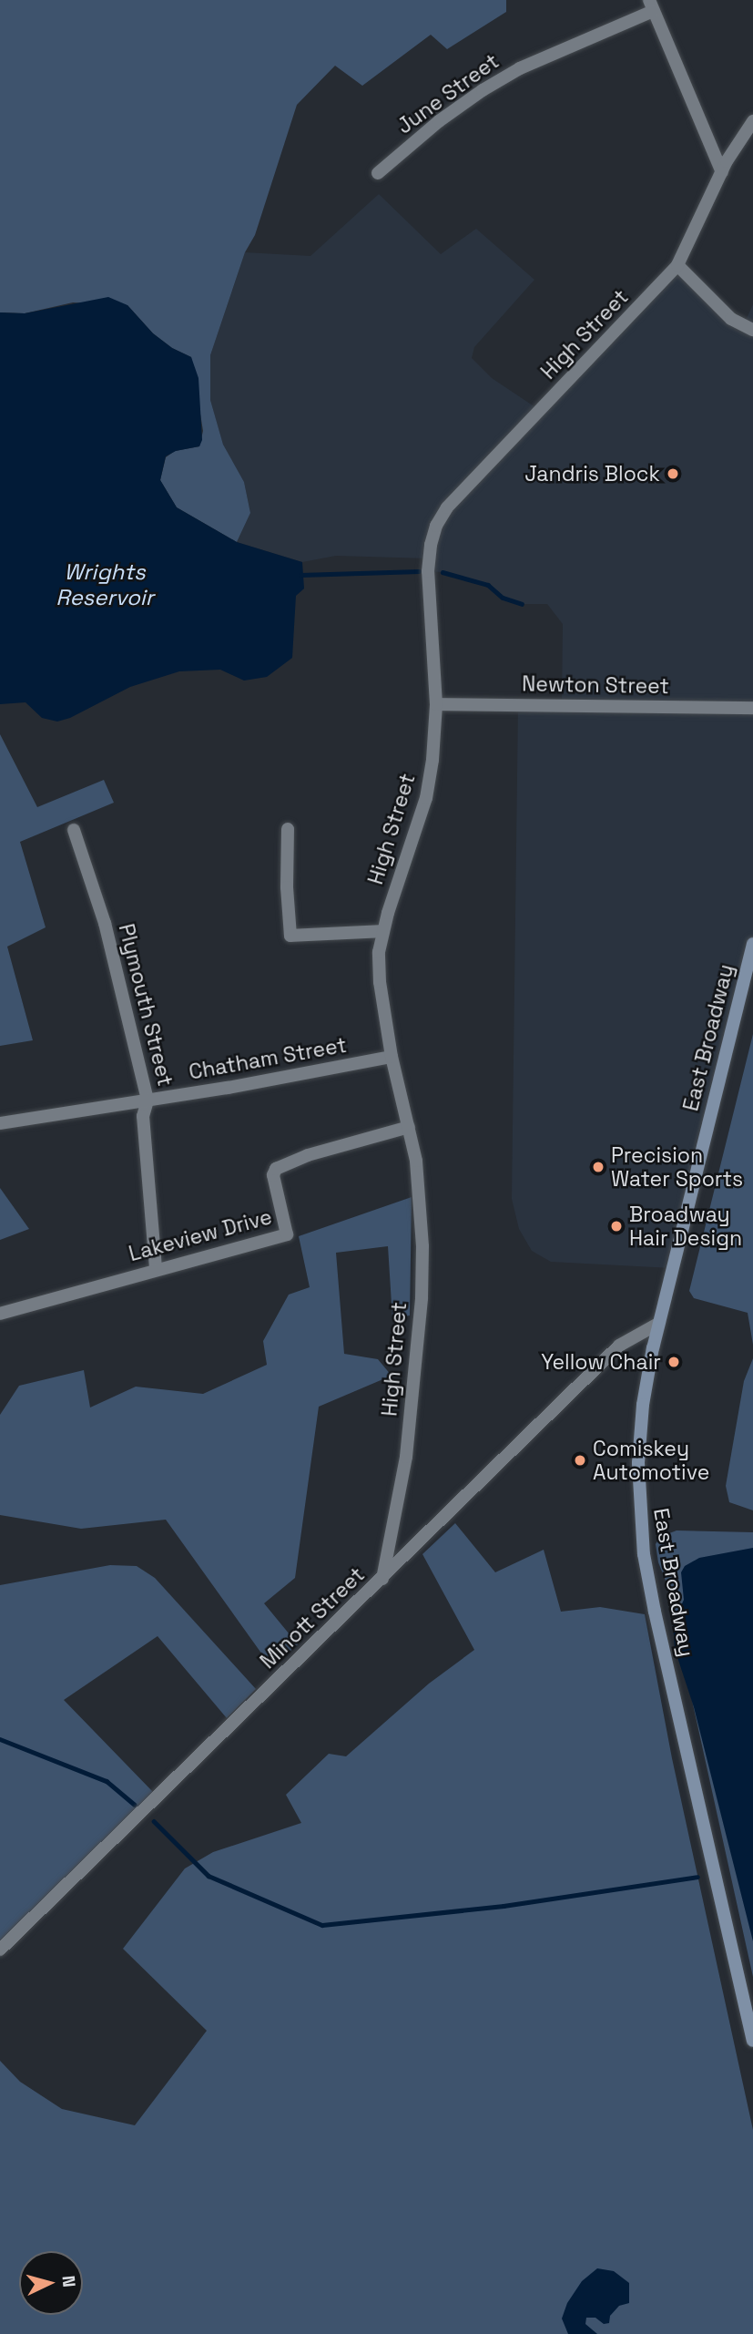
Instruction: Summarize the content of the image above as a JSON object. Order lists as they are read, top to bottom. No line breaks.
{"streets":{"main road":["East Broadway"],"street":["June Street","High Street","Newton Street","Plymouth Street","Chatham Street","Lakeview Drive","Minott Street"]},"crossings":[["High Street","Newton Street"],["High Street","Chatham Street"],["High Street","Lakeview Drive"],["High Street","Minott Street"],["Plymouth Street","Chatham Street"],["Plymouth Street","Lakeview Drive"],["East Broadway","Minott Street"]],"water":["Wrights Reservoir"],"places":["Jandris Block","Precision Water Sports","Broadway Hair Design","Yellow Chair","Comiskey Automotive"],"north":"right"}
